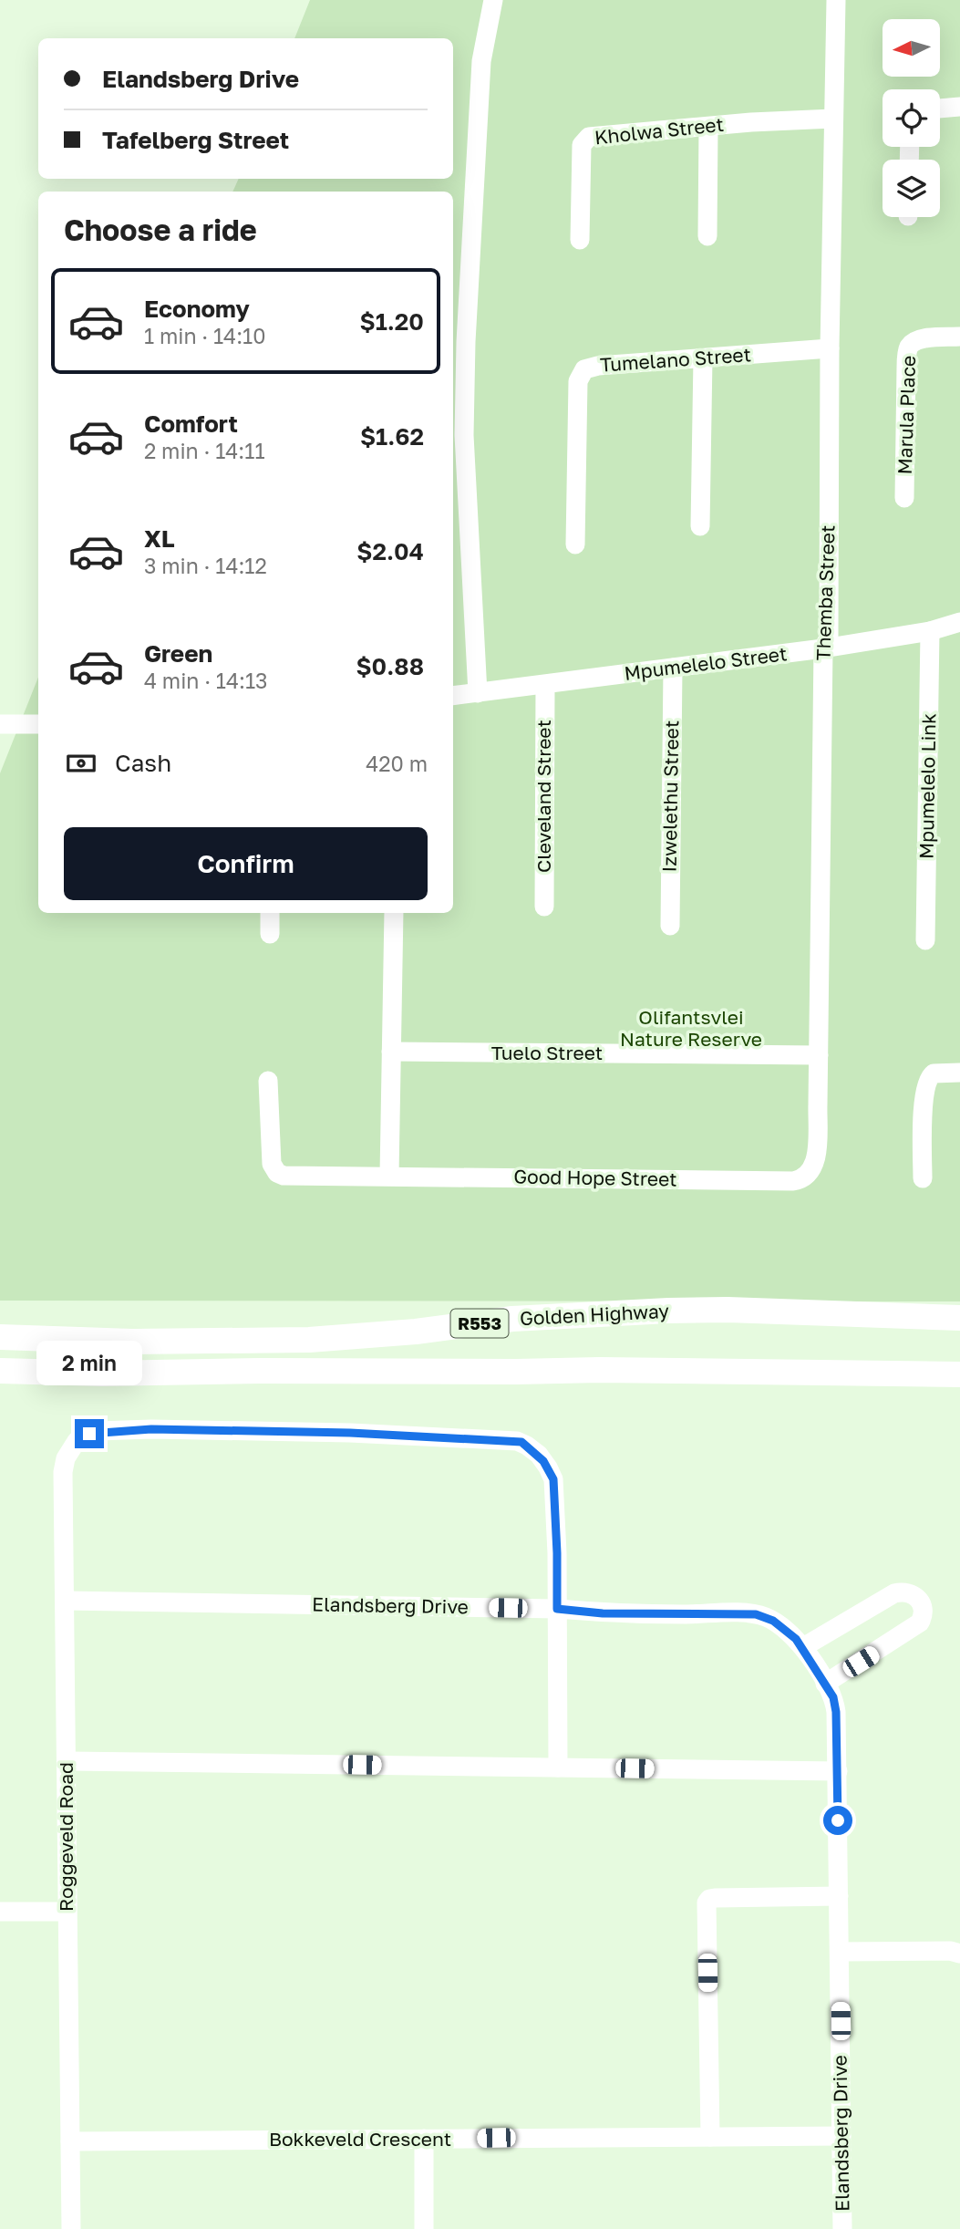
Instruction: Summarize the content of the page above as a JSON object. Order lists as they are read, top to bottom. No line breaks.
{"streets":{"main road":["Golden Highway","R553"],"street":["Kholwa Street","Tumelano Street","Marula Place","Themba Street","Mpumelelo Street","Mpumelelo Link","Cleveland Street","Izwelethu Street","Tuelo Street","Good Hope Street","Elandsberg Drive","Roggeveld Road","Bokkeveld Crescent"]},"crossings":[["Kholwa Street","Themba Street"],["Tumelano Street","Themba Street"],["Themba Street","Mpumelelo Street"],["Themba Street","Tuelo Street"],["Themba Street","Good Hope Street"],["Mpumelelo Street","Mpumelelo Link"],["Mpumelelo Street","Cleveland Street"],["Mpumelelo Street","Izwelethu Street"],["Elandsberg Drive","Roggeveld Road"],["Elandsberg Drive","Bokkeveld Crescent"],["Roggeveld Road","Bokkeveld Crescent"]],"parks":["Olifantsvlei Nature Reserve"],"north":"left","page":{"banner":["Elandsberg Drive","Tafelberg Street"],"heading":"Choose a ride","list":[{"name":"Economy","note":"1 min · 14:10","value":"$1.20"},{"name":"Comfort","note":"2 min · 14:11","value":"$1.62"},{"name":"XL","note":"3 min · 14:12","value":"$2.04"},{"name":"Green","note":"4 min · 14:13","value":"$0.88"}],"pay":["Cash","420 m"],"buttons":"Confirm","bubble":"2 min"}}
